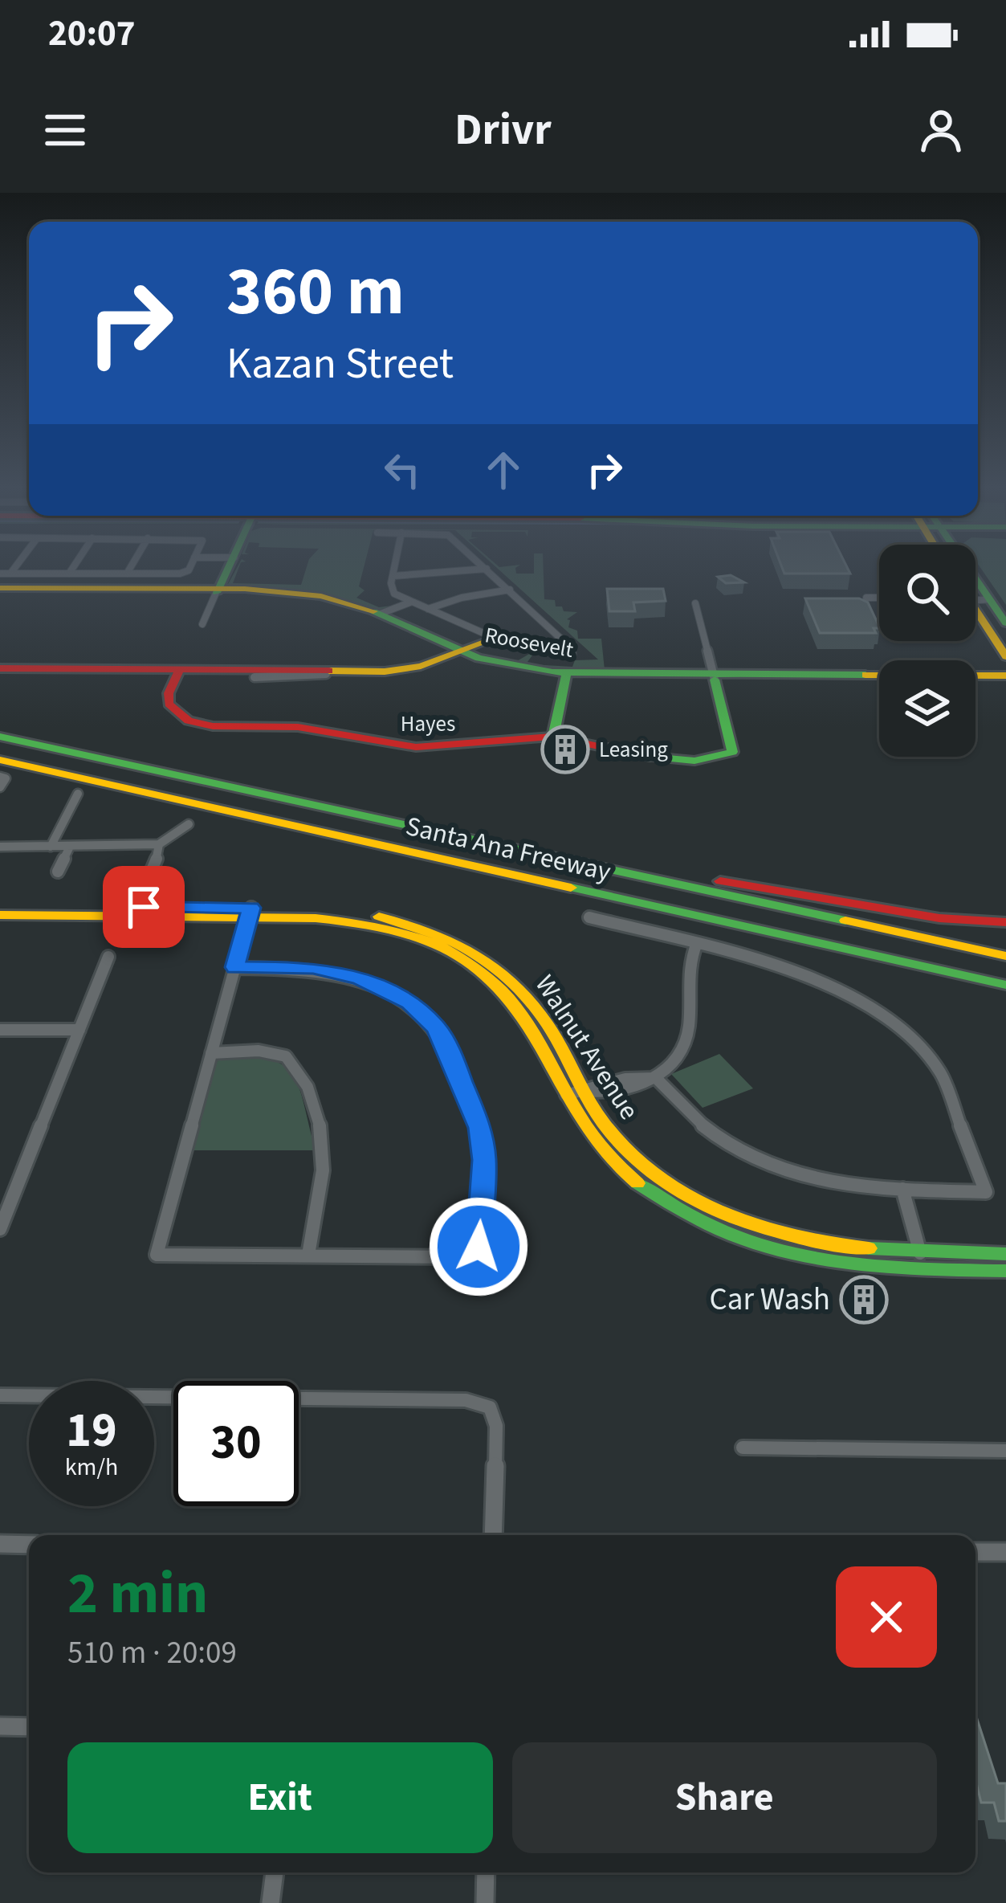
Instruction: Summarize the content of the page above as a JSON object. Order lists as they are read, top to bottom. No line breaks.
{"streets":{"main road":["Roosevelt","Hayes","Santa Ana Freeway","Walnut Avenue"]},"crossings":[["Roosevelt","Hayes"]],"places":{"building":["Leasing","Car Wash"]},"page":{"status":"20:07","header":"Drivr","turn":["360 m","Kazan Street"],"speed":"19 km/h","limit":"30","heading":["2 min","510 m · 20:09"],"buttons":["Exit","Share"]}}
